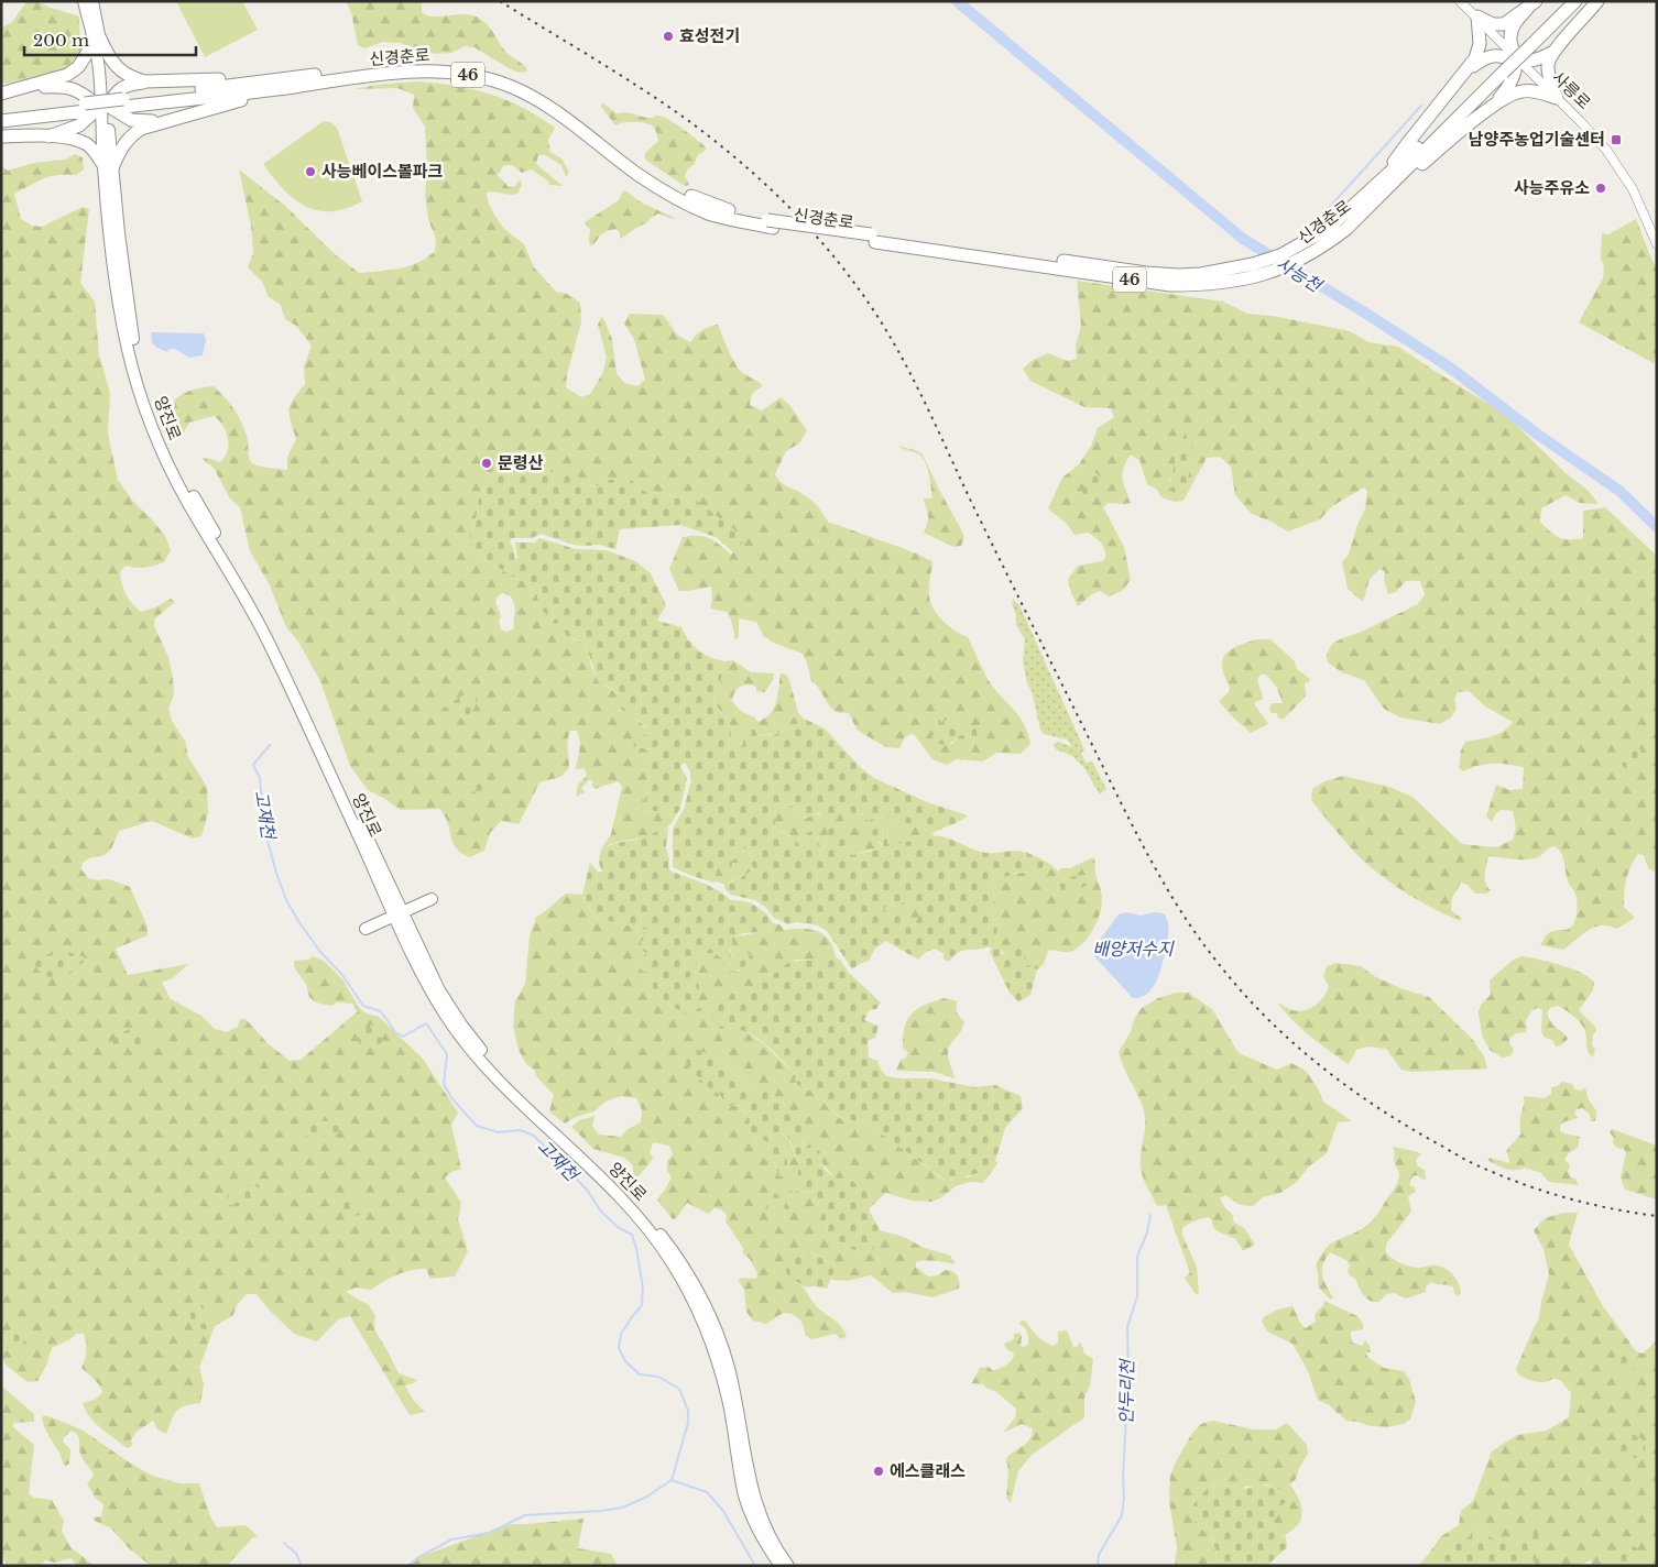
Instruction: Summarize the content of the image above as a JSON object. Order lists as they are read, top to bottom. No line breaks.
{"streets":{"highway":["신경춘로","46"],"main road":["양진로"],"street":["사릉로"]},"water":["사능천","고재천","배양저수지","안두리천"],"places":{"other":["효성전기","사능베이스볼파크","사능주유소","문령산","에스클래스"],"transit":["남양주농업기술센터"]},"scale_bar":"200 m"}
